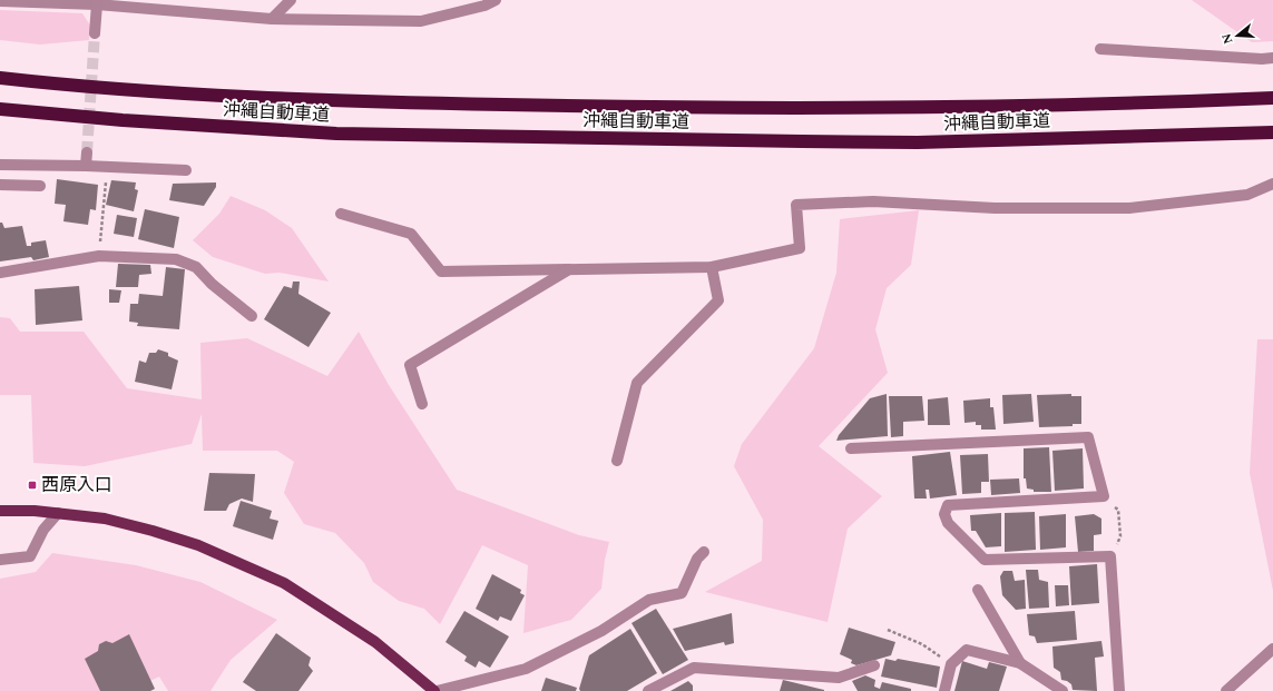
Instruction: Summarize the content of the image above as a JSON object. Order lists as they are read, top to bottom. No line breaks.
{"streets":{"highway":["沖縄自動車道"]},"places":{"transit":["西原入口"]},"north":"left"}
